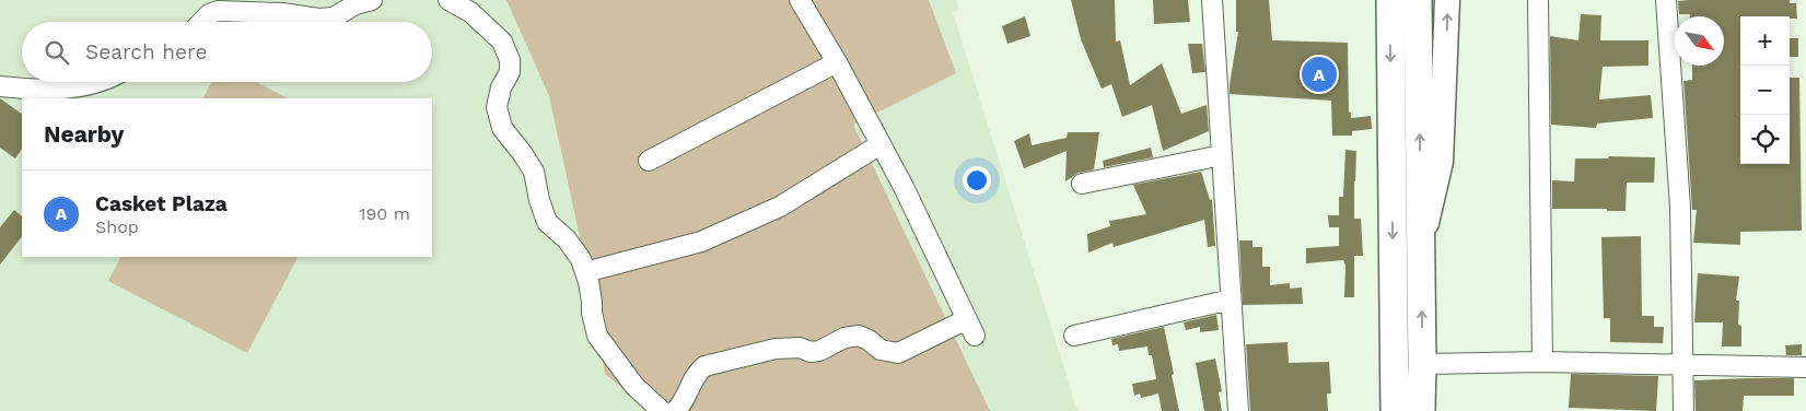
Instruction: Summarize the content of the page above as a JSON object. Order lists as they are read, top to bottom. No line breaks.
{"north":"bottom right","page":{"map_buttons":["+","−"],"search":"Search here","pins":"A","heading":"Nearby","list":[{"mark":"A","name":"Casket Plaza","note":"Shop","value":"190 m"}]}}
